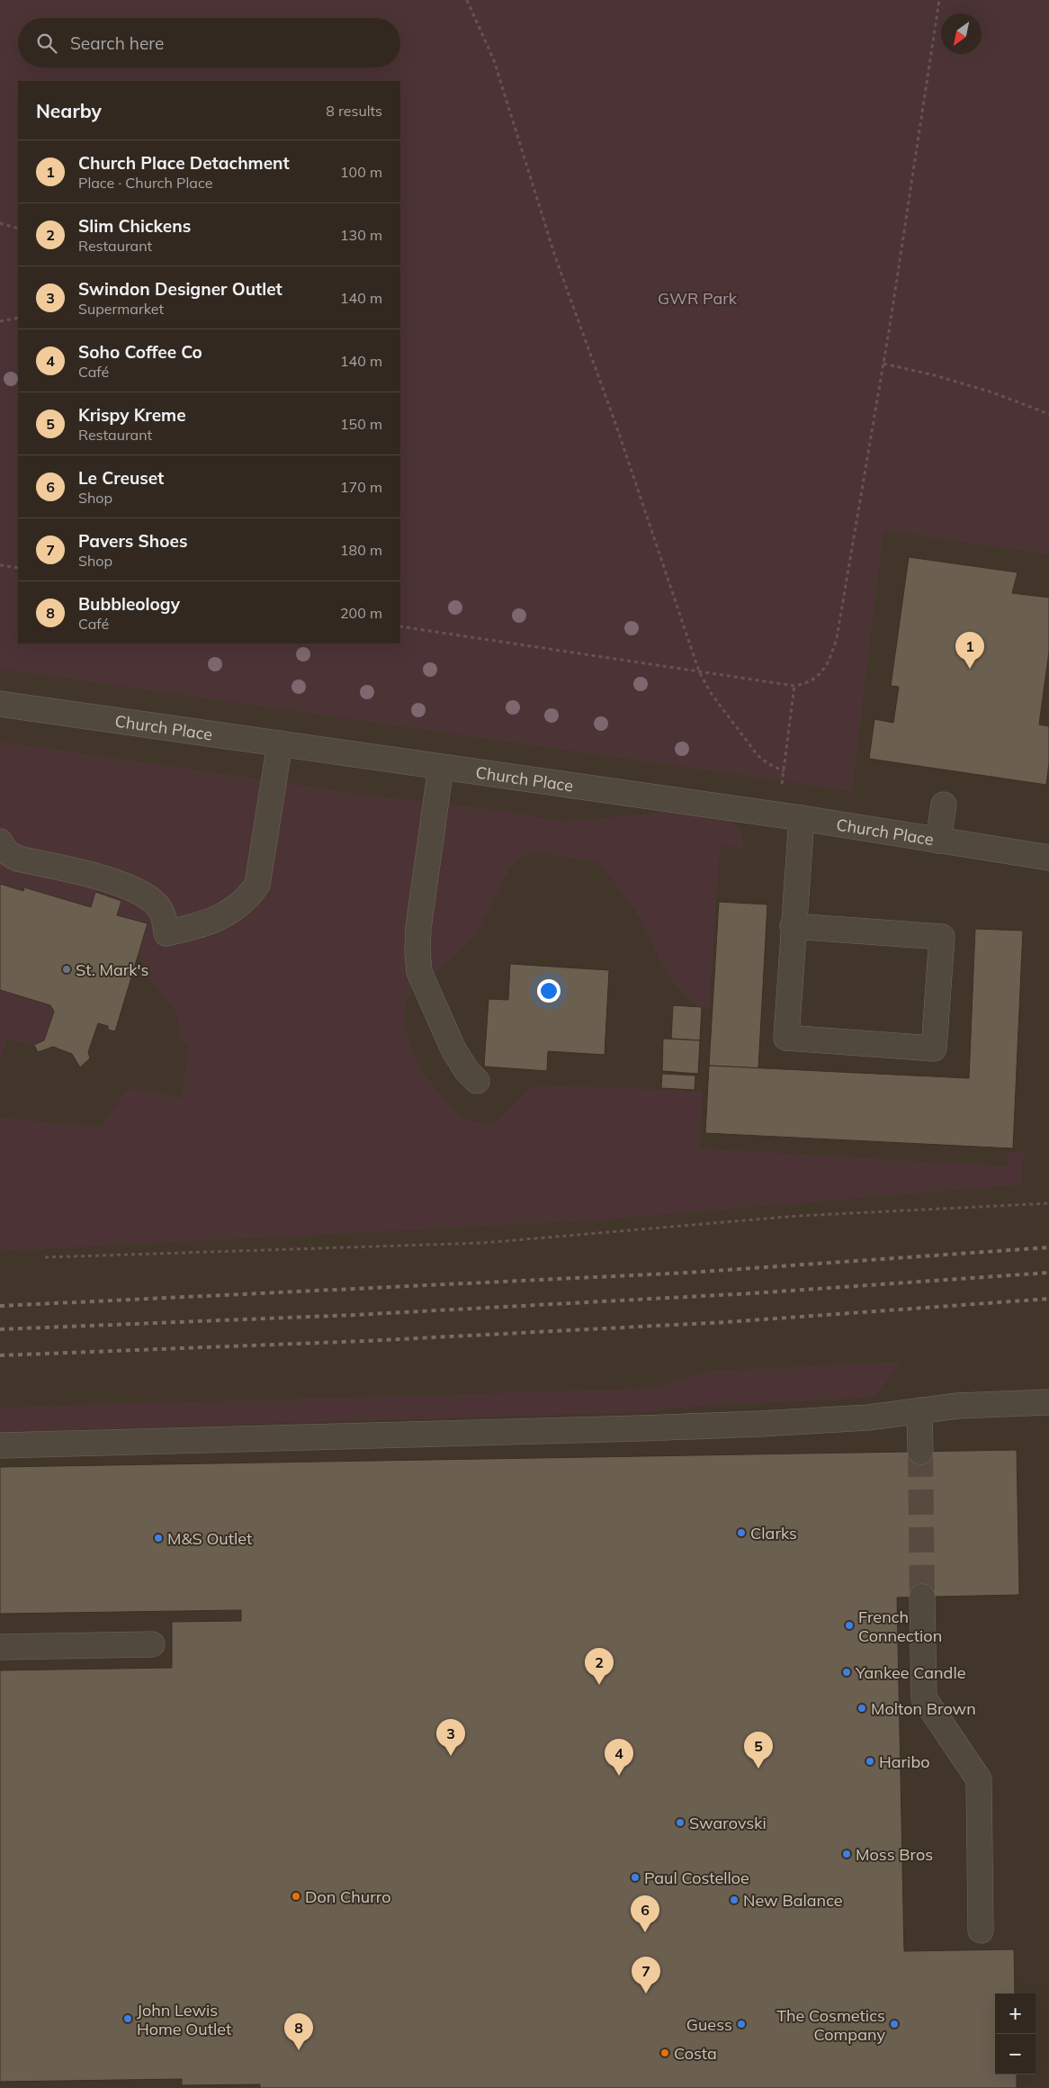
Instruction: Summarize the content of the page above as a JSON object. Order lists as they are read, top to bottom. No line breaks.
{"streets":{"street":["Church Place"]},"parks":["GWR Park"],"places":["St. Mark's","Clarks","M&S Outlet","French Connection","Yankee Candle","Molton Brown","Haribo","Swarovski","Moss Bros","Paul Costelloe","Don Churro","New Balance","John Lewis Home Outlet","Guess","The Cosmetics Company","Costa"],"north":"bottom left","page":{"search":"Search here","heading":["Nearby","8 results"],"list":[{"mark":"1","name":"Church Place Detachment","note":"Place · Church Place","value":"100 m"},{"mark":"2","name":"Slim Chickens","note":"Restaurant","value":"130 m"},{"mark":"3","name":"Swindon Designer Outlet","note":"Supermarket","value":"140 m"},{"mark":"4","name":"Soho Coffee Co","note":"Café","value":"140 m"},{"mark":"5","name":"Krispy Kreme","note":"Restaurant","value":"150 m"},{"mark":"6","name":"Le Creuset","note":"Shop","value":"170 m"},{"mark":"7","name":"Pavers Shoes","note":"Shop","value":"180 m"},{"mark":"8","name":"Bubbleology","note":"Café","value":"200 m"}],"pins":["1","2","3","5","4","6","7","8"],"map_buttons":["+","−"]}}
